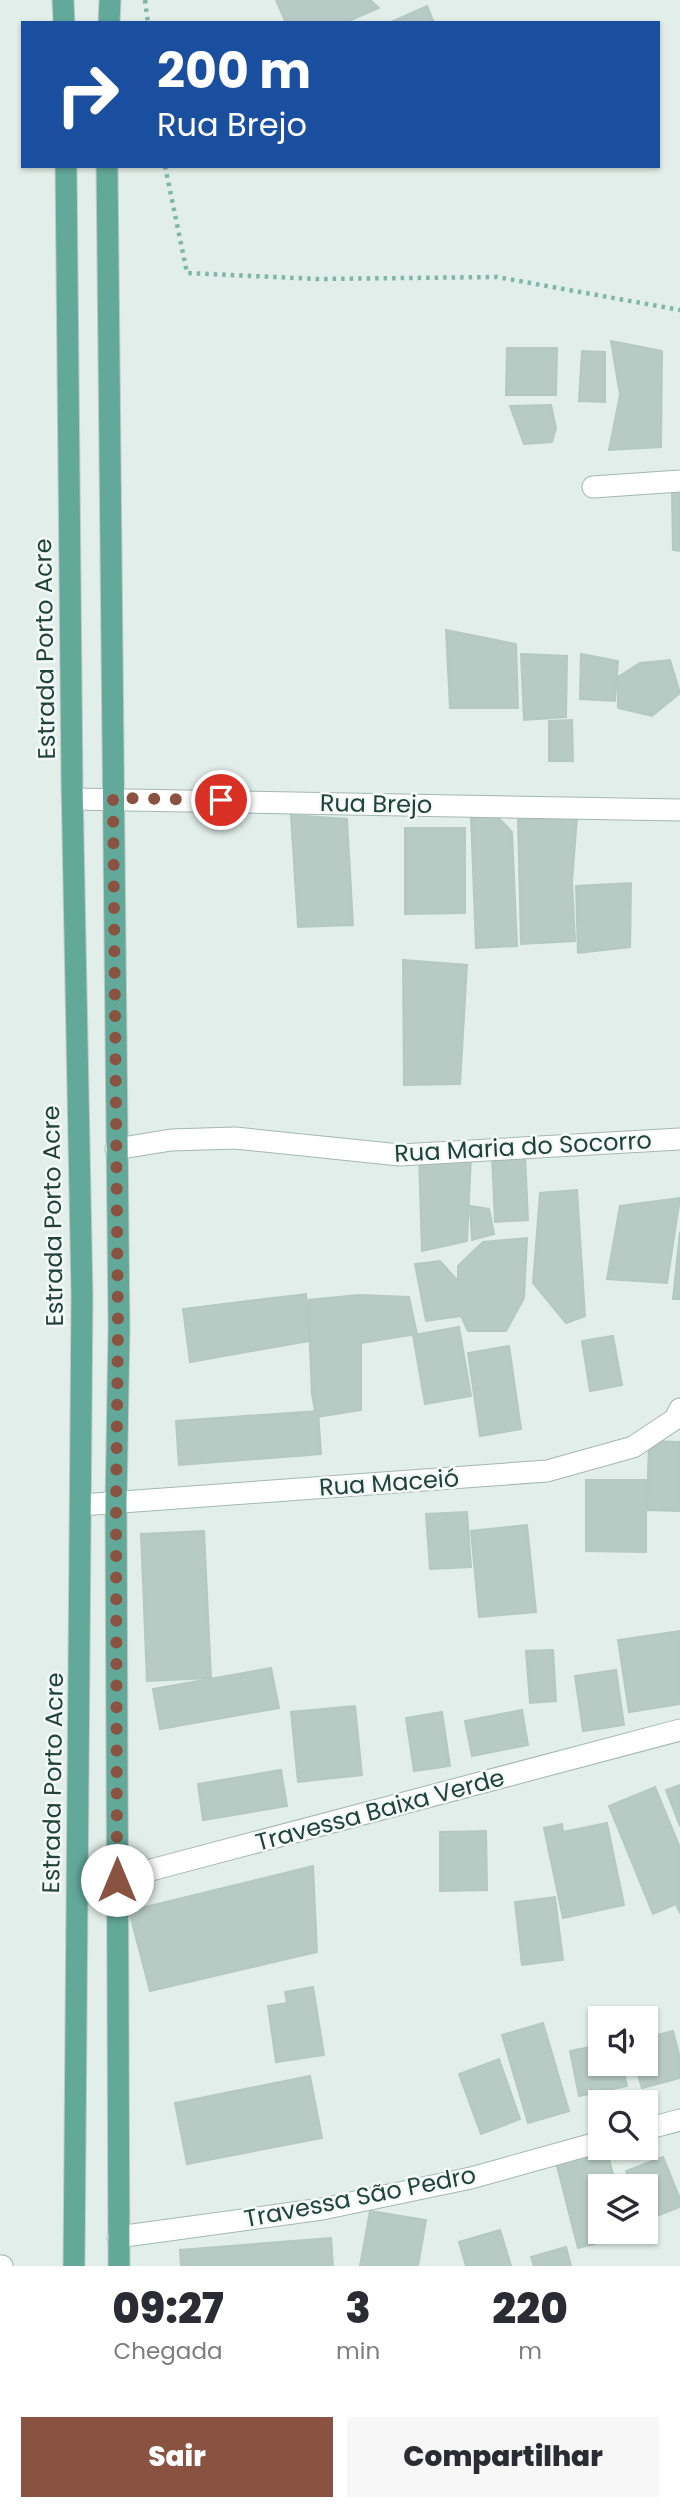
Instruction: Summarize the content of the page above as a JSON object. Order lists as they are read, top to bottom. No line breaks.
{"streets":{"main road":["Estrada Porto Acre"],"street":["Rua Brejo","Rua Maria do Socorro","Rua Maceió","Travessa Baixa Verde","Travessa São Pedro"]},"crossings":[["Estrada Porto Acre","Rua Brejo"],["Estrada Porto Acre","Rua Maceió"],["Estrada Porto Acre","Travessa Baixa Verde"]],"page":{"turn":["200 m","Rua Brejo"],"eta":["09:27","Chegada","3","min","220","m"],"buttons":["Sair","Compartilhar"]}}
